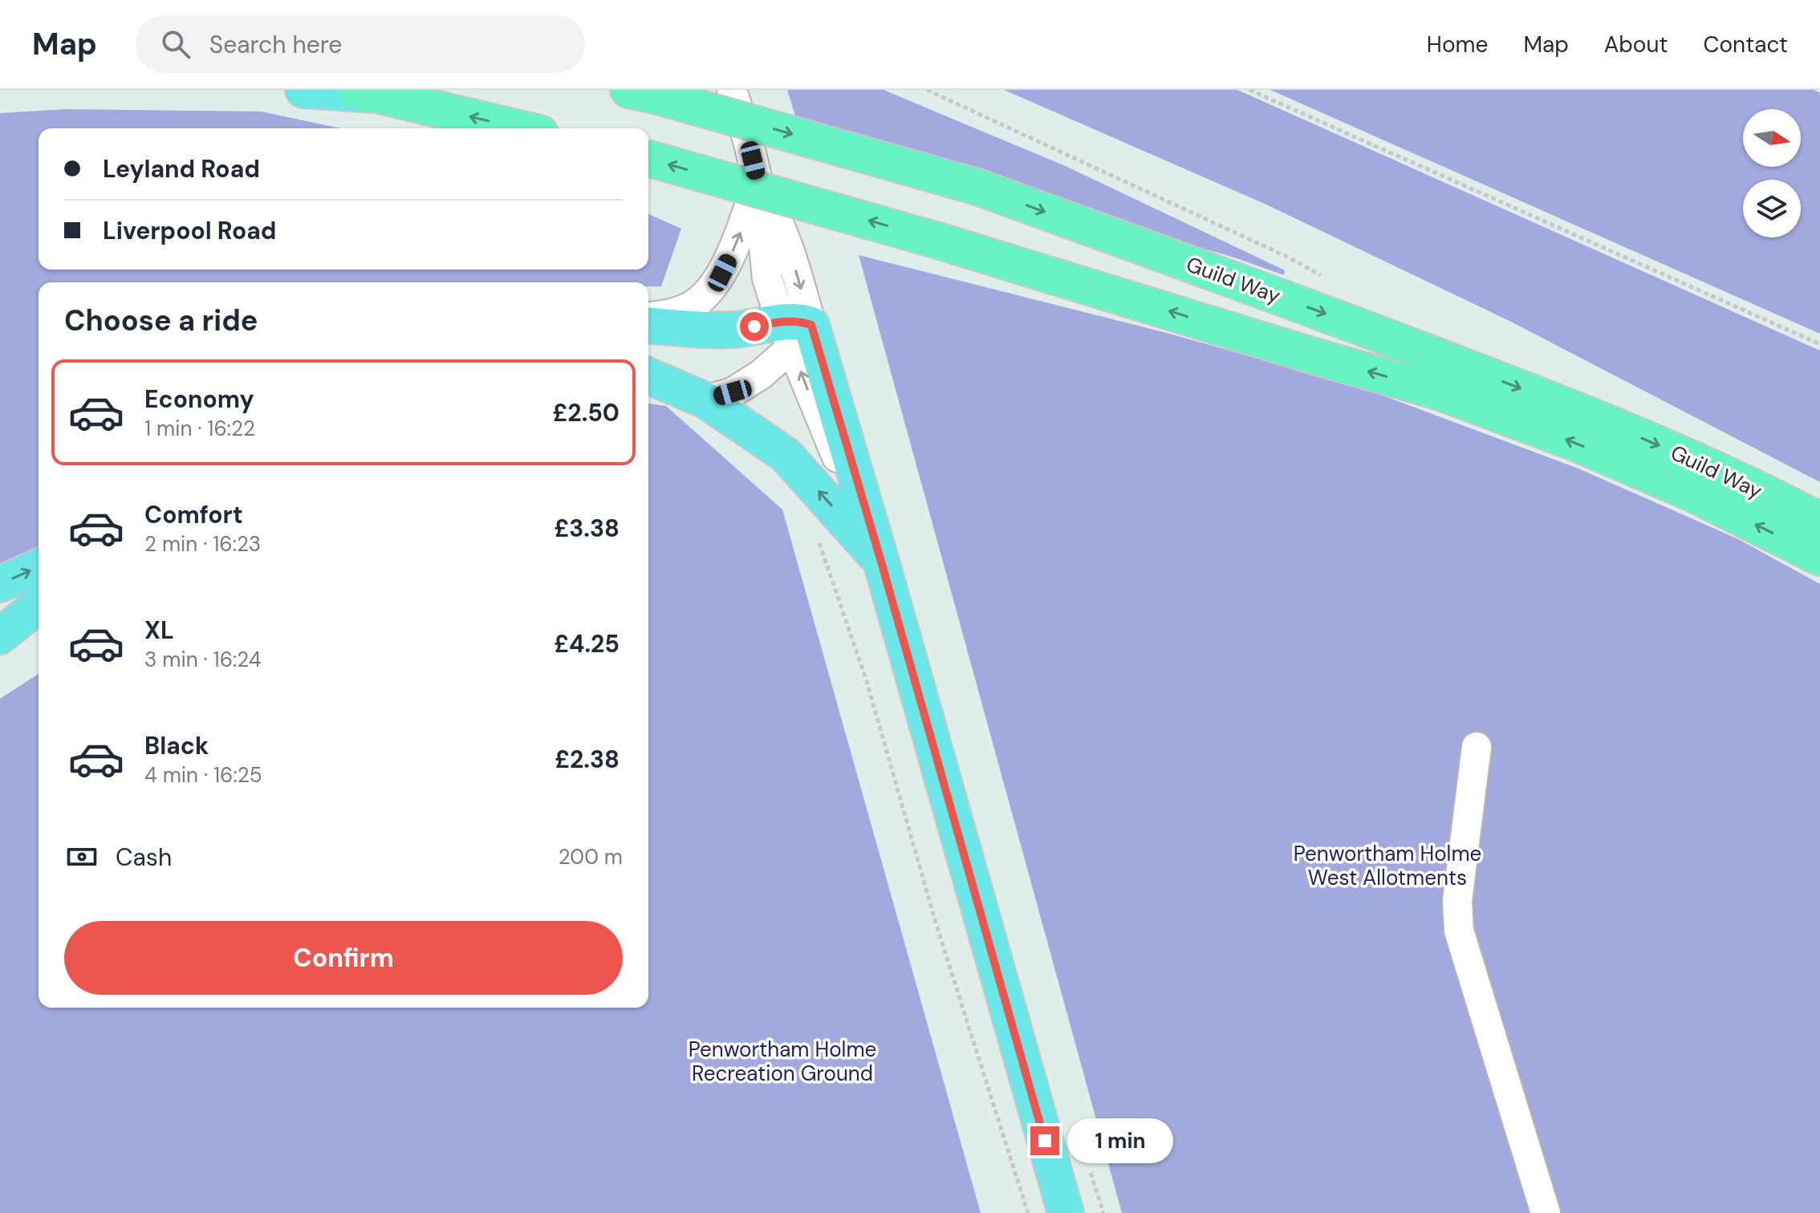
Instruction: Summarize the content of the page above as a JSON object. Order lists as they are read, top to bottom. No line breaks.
{"streets":{"highway":["Guild Way"]},"parks":["Penwortham Holme West Allotments","Penwortham Holme Recreation Ground"],"north":"right","page":{"header":"Map","search":"Search here","nav":["Home","Map","About","Contact"],"banner":["Leyland Road","Liverpool Road"],"heading":"Choose a ride","list":[{"name":"Economy","note":"1 min · 16:22","value":"£2.50"},{"name":"Comfort","note":"2 min · 16:23","value":"£3.38"},{"name":"XL","note":"3 min · 16:24","value":"£4.25"},{"name":"Black","note":"4 min · 16:25","value":"£2.38"}],"pay":["Cash","200 m"],"buttons":"Confirm","bubble":"1 min"}}
